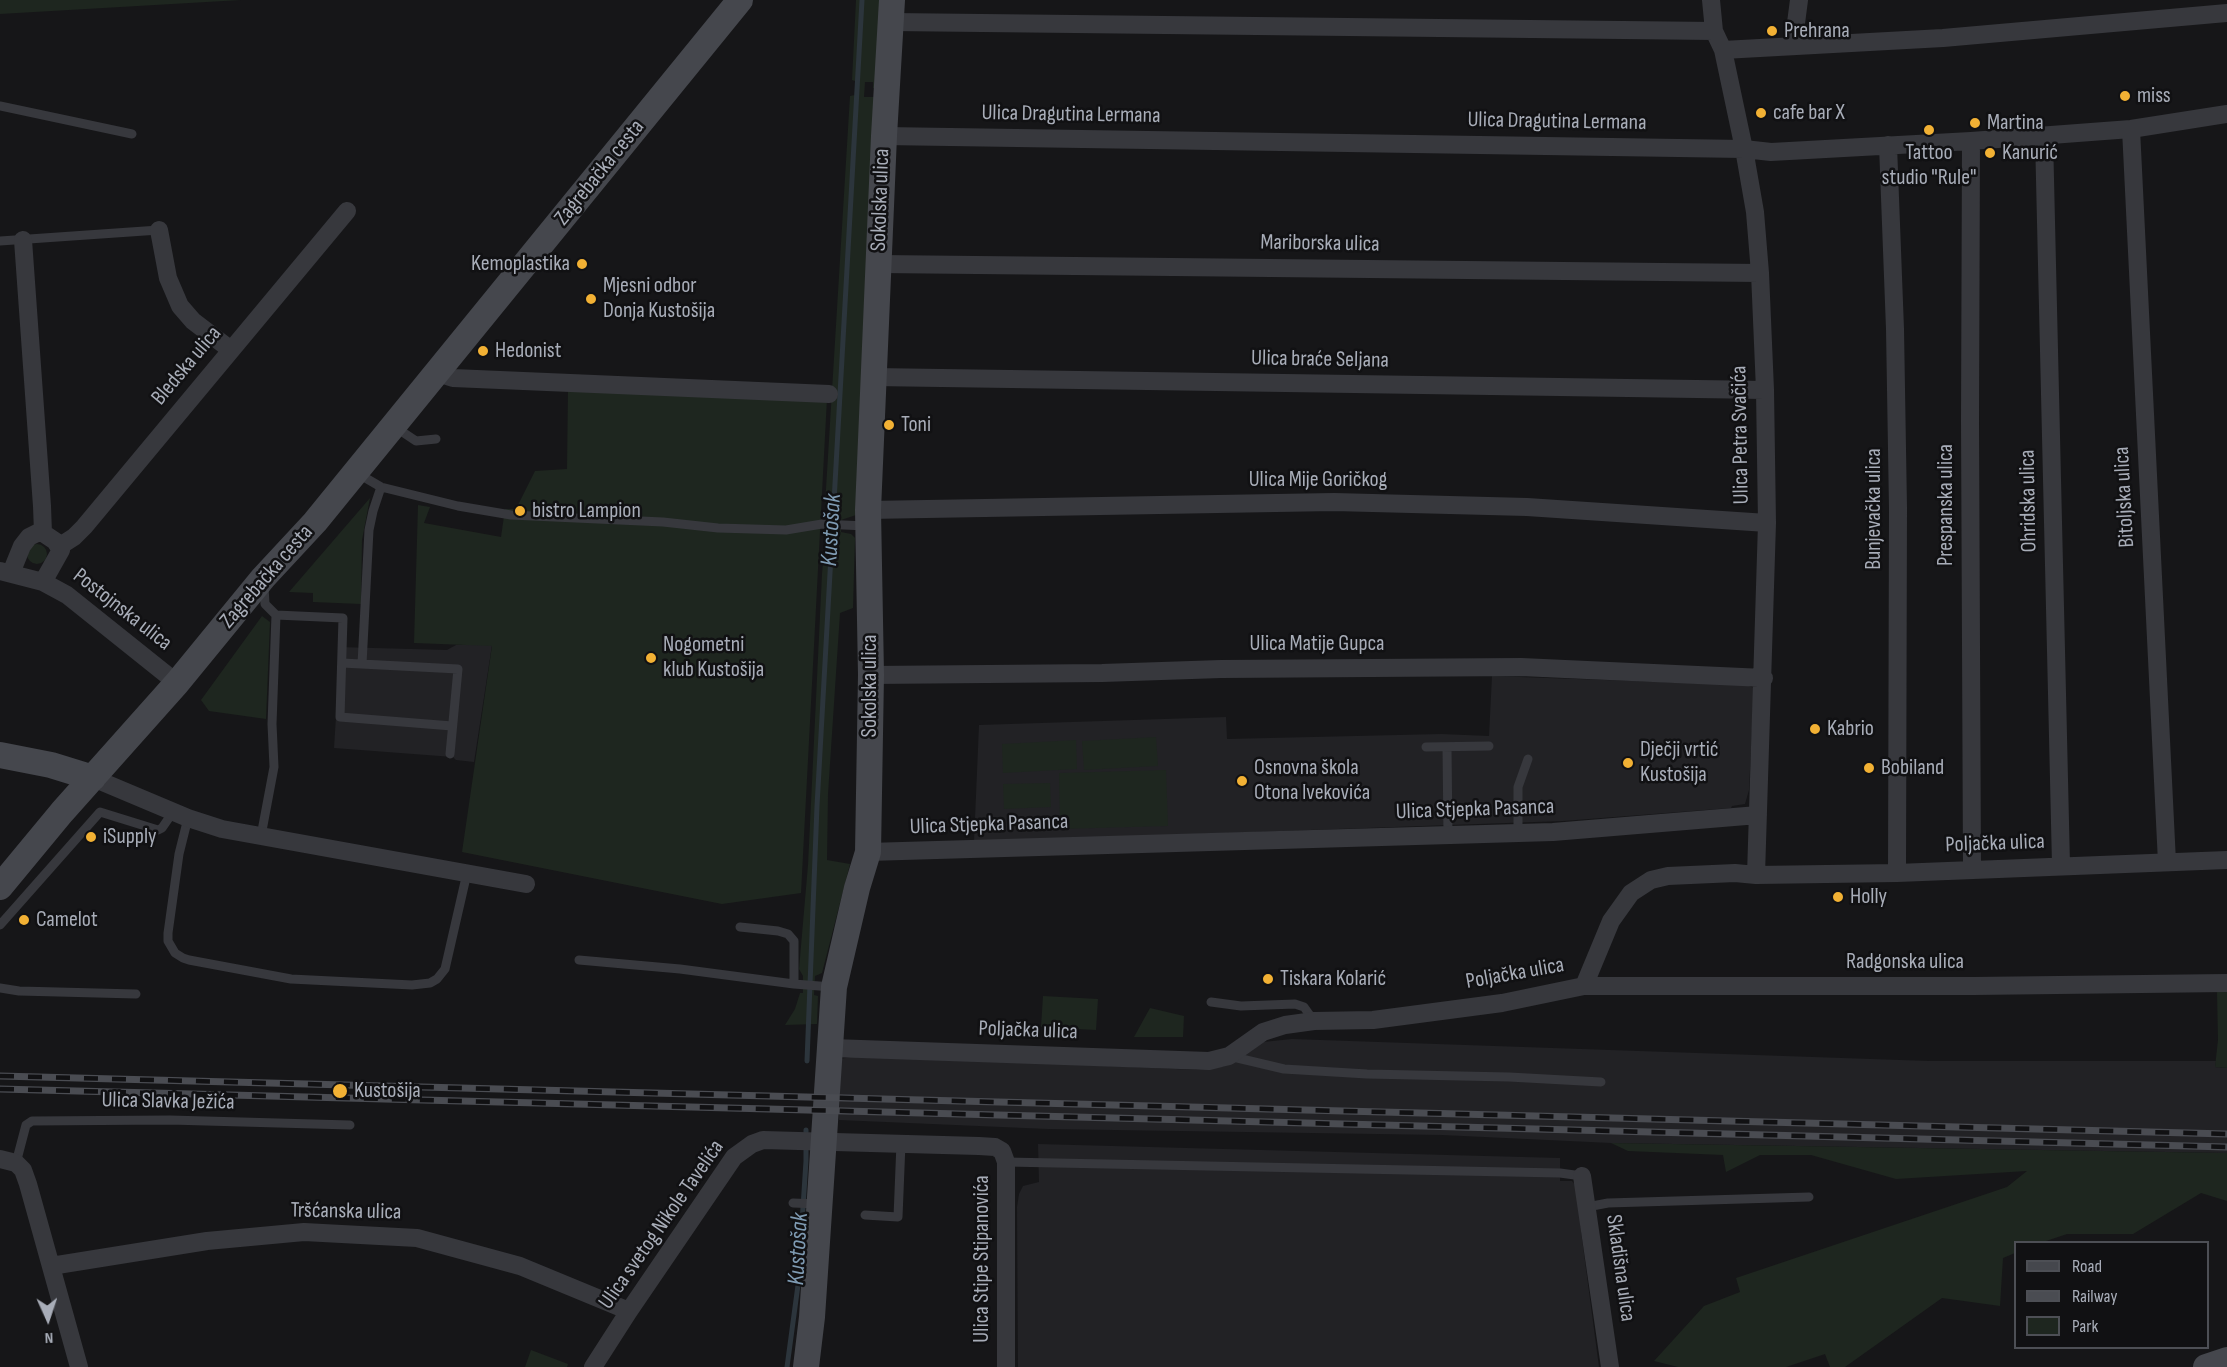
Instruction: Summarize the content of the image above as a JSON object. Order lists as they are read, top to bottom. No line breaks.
{"streets":{"street":["Ulica Dragutina Lermana","Zagrebačka cesta","Sokolska ulica","Mariborska ulica","Ulica braće Seljana","Bledska ulica","Ulica Petra Svačića","Ulica Mije Goričkog","Bitoljska ulica","Ohridska ulica","Prespanska ulica","Bunjevačka ulica","Postojnska ulica","Ulica Matije Gupca","Ulica Stjepka Pasanca","Poljačka ulica","Radgonska ulica","Tršćanska ulica","Ulica svetog Nikole Tavelića","Ulica Stipe Stipanovića","Skladišna ulica"],"lane":["Ulica Slavka Ježića"]},"crossings":[["Ulica Dragutina Lermana","Sokolska ulica"],["Ulica Dragutina Lermana","Ulica Petra Svačića"],["Ulica Dragutina Lermana","Bitoljska ulica"],["Ulica Dragutina Lermana","Ohridska ulica"],["Ulica Dragutina Lermana","Prespanska ulica"],["Ulica Dragutina Lermana","Bunjevačka ulica"],["Zagrebačka cesta","Postojnska ulica"],["Sokolska ulica","Mariborska ulica"],["Sokolska ulica","Ulica braće Seljana"],["Sokolska ulica","Ulica Mije Goričkog"],["Sokolska ulica","Ulica Matije Gupca"],["Sokolska ulica","Ulica Stjepka Pasanca"],["Sokolska ulica","Poljačka ulica"],["Sokolska ulica","Ulica svetog Nikole Tavelića"],["Sokolska ulica","Ulica Stipe Stipanovića"],["Mariborska ulica","Ulica Petra Svačića"],["Ulica braće Seljana","Ulica Petra Svačića"],["Ulica Petra Svačića","Ulica Mije Goričkog"],["Ulica Petra Svačića","Ulica Matije Gupca"],["Ulica Petra Svačića","Ulica Stjepka Pasanca"],["Ulica Petra Svačića","Poljačka ulica"],["Bitoljska ulica","Poljačka ulica"],["Ohridska ulica","Poljačka ulica"],["Prespanska ulica","Poljačka ulica"],["Bunjevačka ulica","Poljačka ulica"],["Poljačka ulica","Radgonska ulica"],["Tršćanska ulica","Ulica svetog Nikole Tavelića"],["Ulica svetog Nikole Tavelića","Ulica Stipe Stipanovića"]],"water":["Kustošak"],"places":["Prehrana","miss","cafe bar X","Martina","Tattoo studio \"Rule\"","Kanurić","Kemoplastika","Mjesni odbor Donja Kustošija","Hedonist","Toni","bistro Lampion","Nogometni klub Kustošija","Kabrio","Dječji vrtić Kustošija","Bobiland","Osnovna škola Otona Ivekovića","iSupply","Holly","Camelot","Tiskara Kolarić","Kustošija"],"legend":["Road","Railway","Park"],"north":"bottom"}
